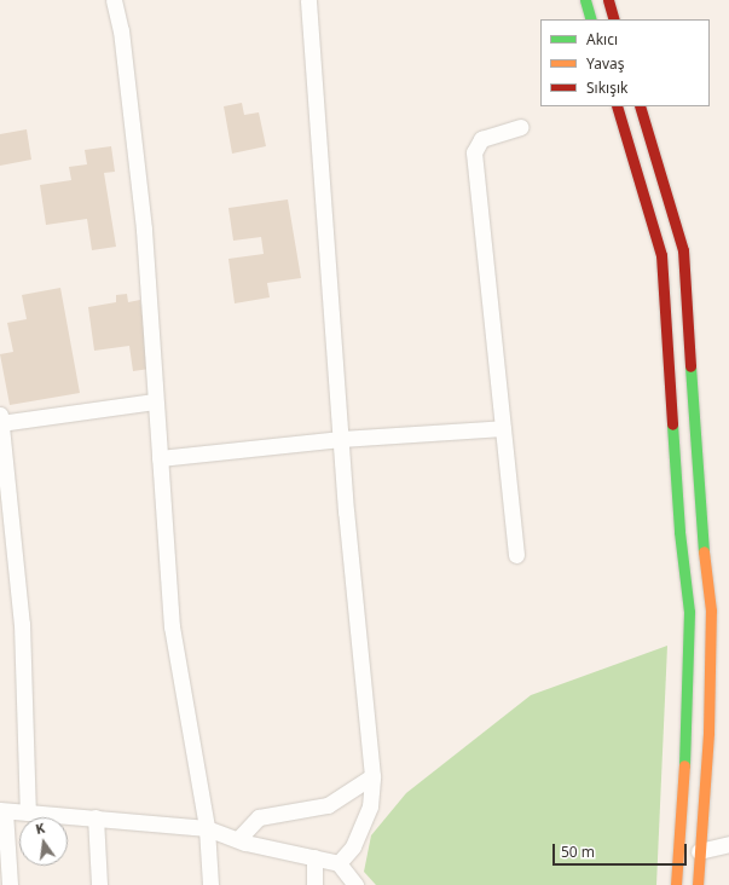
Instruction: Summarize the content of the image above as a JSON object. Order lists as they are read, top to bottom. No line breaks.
{"legend":["Akıcı","Yavaş","Sıkışık"],"scale_bar":"50 m","north":"top"}
